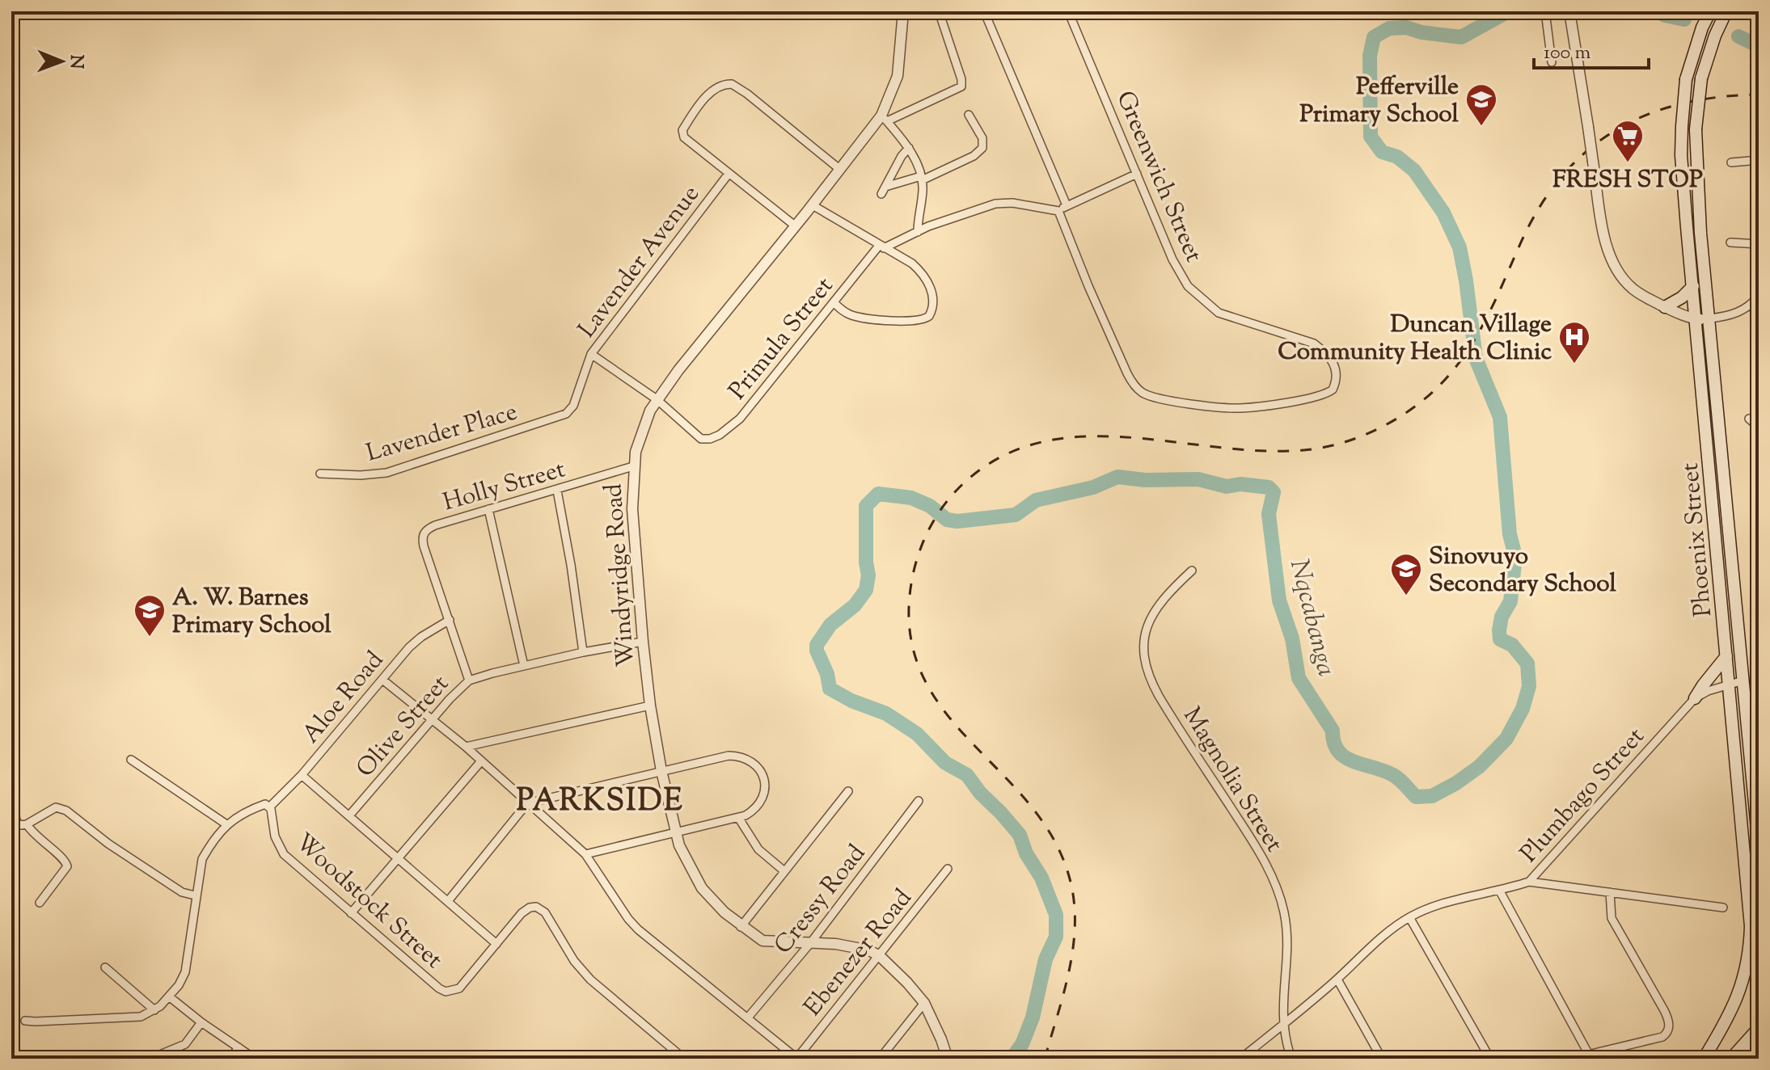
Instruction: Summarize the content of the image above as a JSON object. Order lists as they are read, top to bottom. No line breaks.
{"streets":{"main road":["Phoenix Street"],"street":["Greenwich Street","Lavender Avenue","Primula Street","Lavender Place","Holly Street","Windyridge Road","Aloe Road","Olive Street","Magnolia Street","Plumbago Street","Cressy Road","Woodstock Street","Ebenezer Road"]},"crossings":[["Lavender Avenue","Lavender Place"],["Primula Street","Windyridge Road"],["Holly Street","Windyridge Road"],["Holly Street","Aloe Road"],["Holly Street","Olive Street"],["Phoenix Street","Plumbago Street"],["Windyridge Road","Olive Street"],["Windyridge Road","Cressy Road"],["Windyridge Road","Ebenezer Road"],["Aloe Road","Woodstock Street"],["Magnolia Street","Plumbago Street"]],"districts":["PARKSIDE"],"water":["Nqcabanga"],"places":{"school or university":["Pefferville Primary School","Sinovuyo Secondary School","A. W. Barnes Primary School"],"supermarket":["FRESH STOP"],"hospital":["Duncan Village Community Health Clinic"]},"scale_bar":"100 m","north":"right"}
